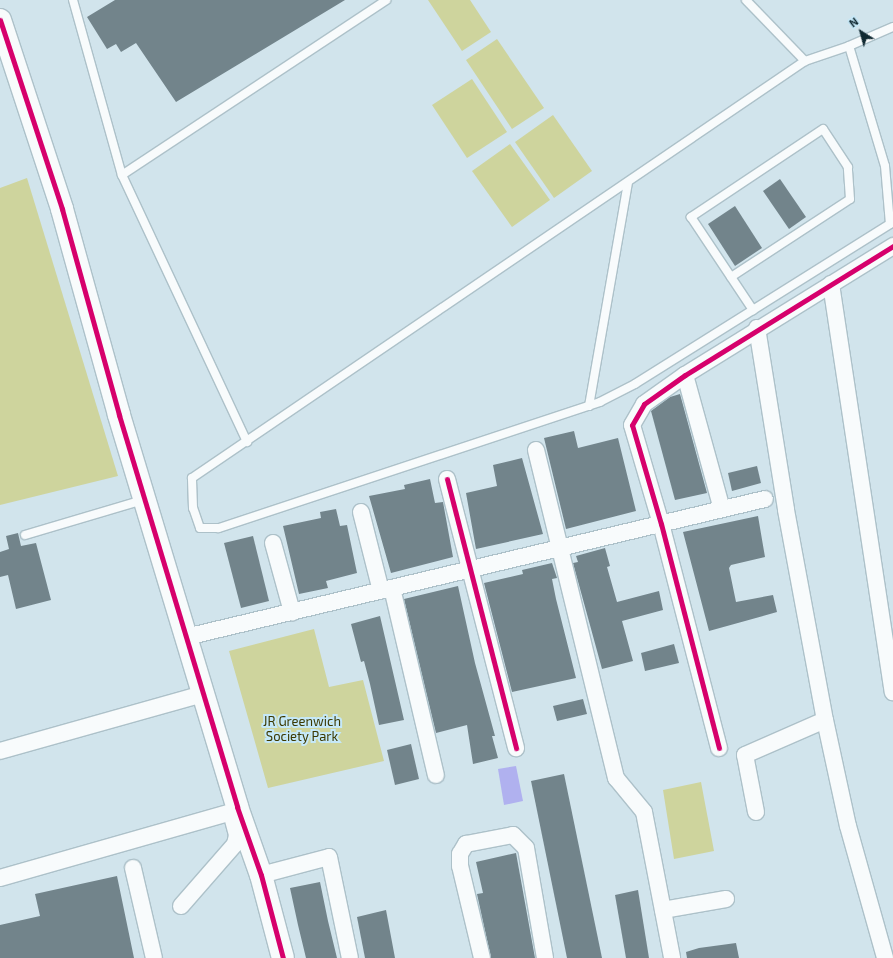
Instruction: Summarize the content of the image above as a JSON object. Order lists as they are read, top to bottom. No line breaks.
{"parks":["JR Greenwich Society Park"],"north":"top left"}
